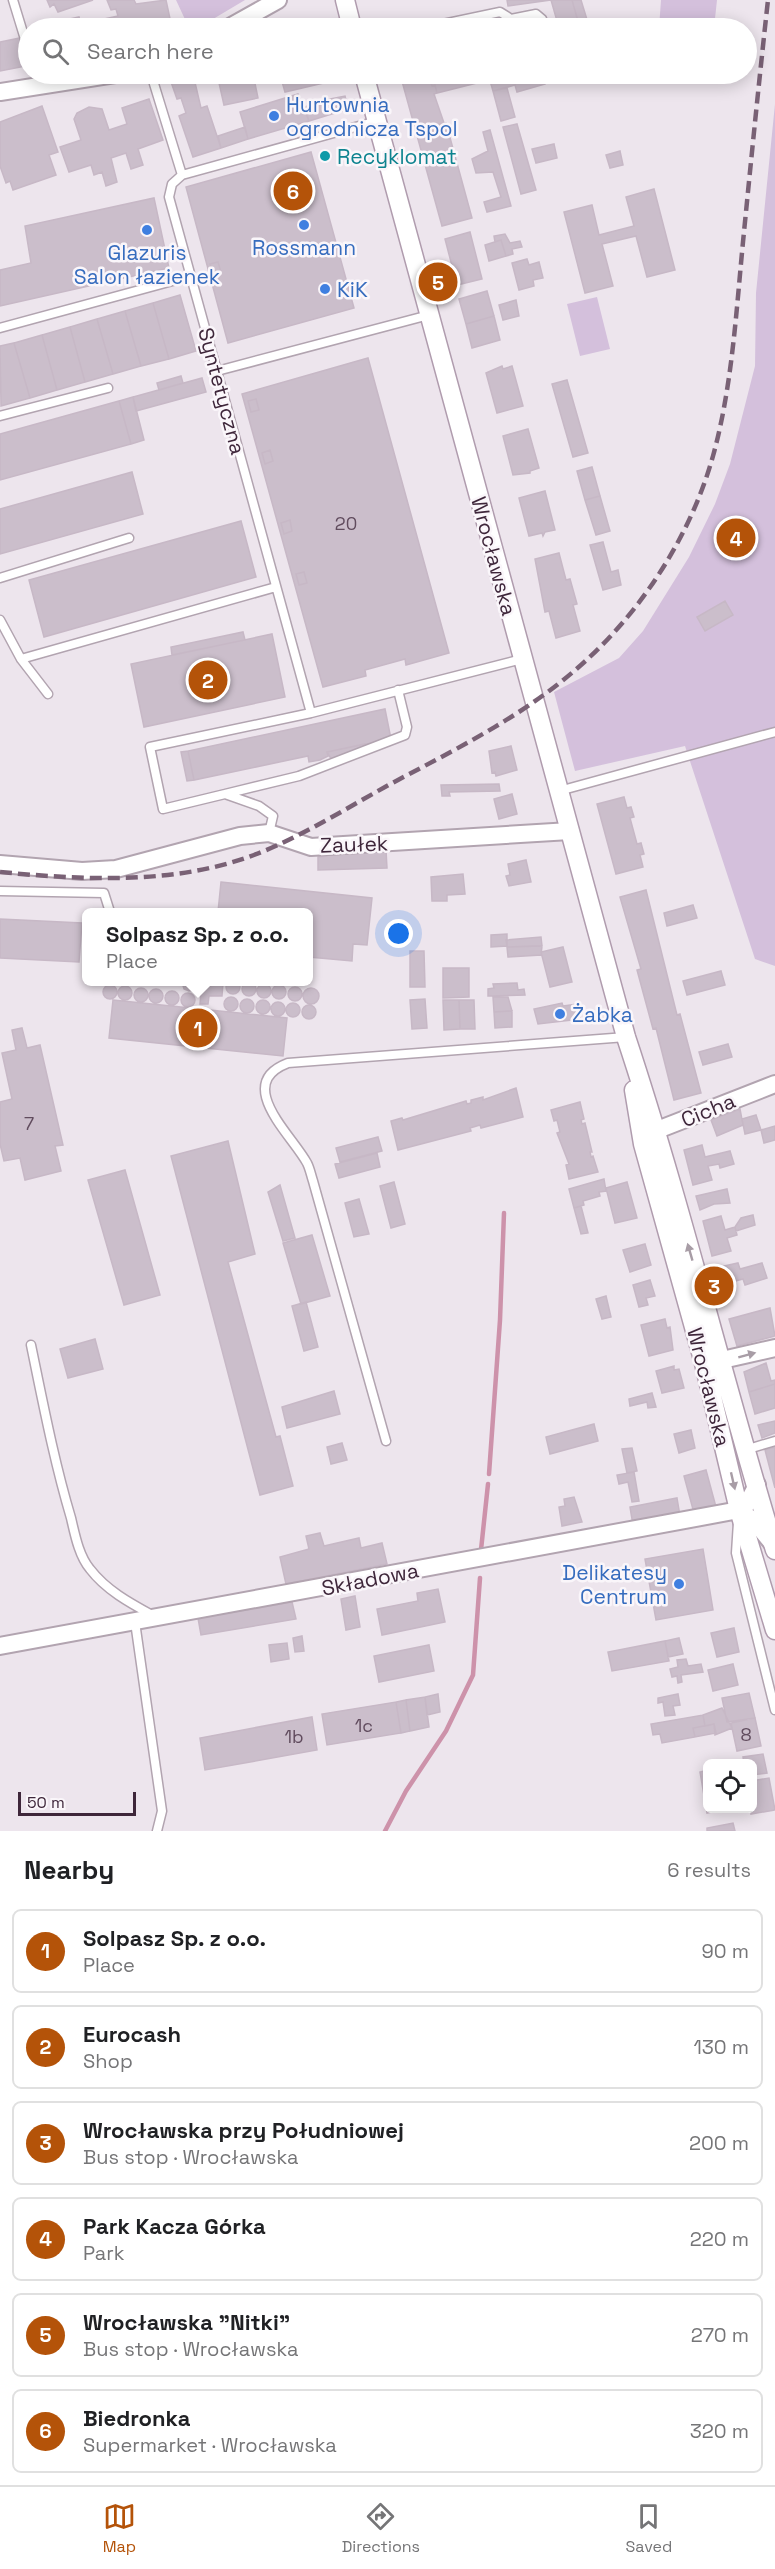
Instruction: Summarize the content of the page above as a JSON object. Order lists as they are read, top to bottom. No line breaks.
{"streets":{"street":["Wrocławska","Zaułek","Cicha","Składowa"],"lane":["Syntetyczna"]},"crossings":[["Wrocławska","Zaułek"],["Wrocławska","Cicha"],["Wrocławska","Składowa"]],"places":["Hurtownia ogrodnicza Tspol","Recyklomat","Rossmann","Glazuris Salon łazienek","KiK","Żabka","Delikatesy Centrum"],"house_numbers":["20","7","1c","8","1b"],"scale_bar":"50 m","page":{"search":"Search here","pins":["6","5","4","2","1","3"],"popup":["Solpasz Sp. z o.o.","Place"],"scale":"50 m","heading":["Nearby","6 results"],"list":[{"mark":"1","name":"Solpasz Sp. z o.o.","note":"Place","value":"90 m"},{"mark":"2","name":"Eurocash","note":"Shop","value":"130 m"},{"mark":"3","name":"Wrocławska przy Południowej","note":"Bus stop · Wrocławska","value":"200 m"},{"mark":"4","name":"Park Kacza Górka","note":"Park","value":"220 m"},{"mark":"5","name":"Wrocławska \"Nitki\"","note":"Bus stop · Wrocławska","value":"270 m"},{"mark":"6","name":"Biedronka","note":"Supermarket · Wrocławska","value":"320 m"}],"nav":["Map","Directions","Saved"]}}
